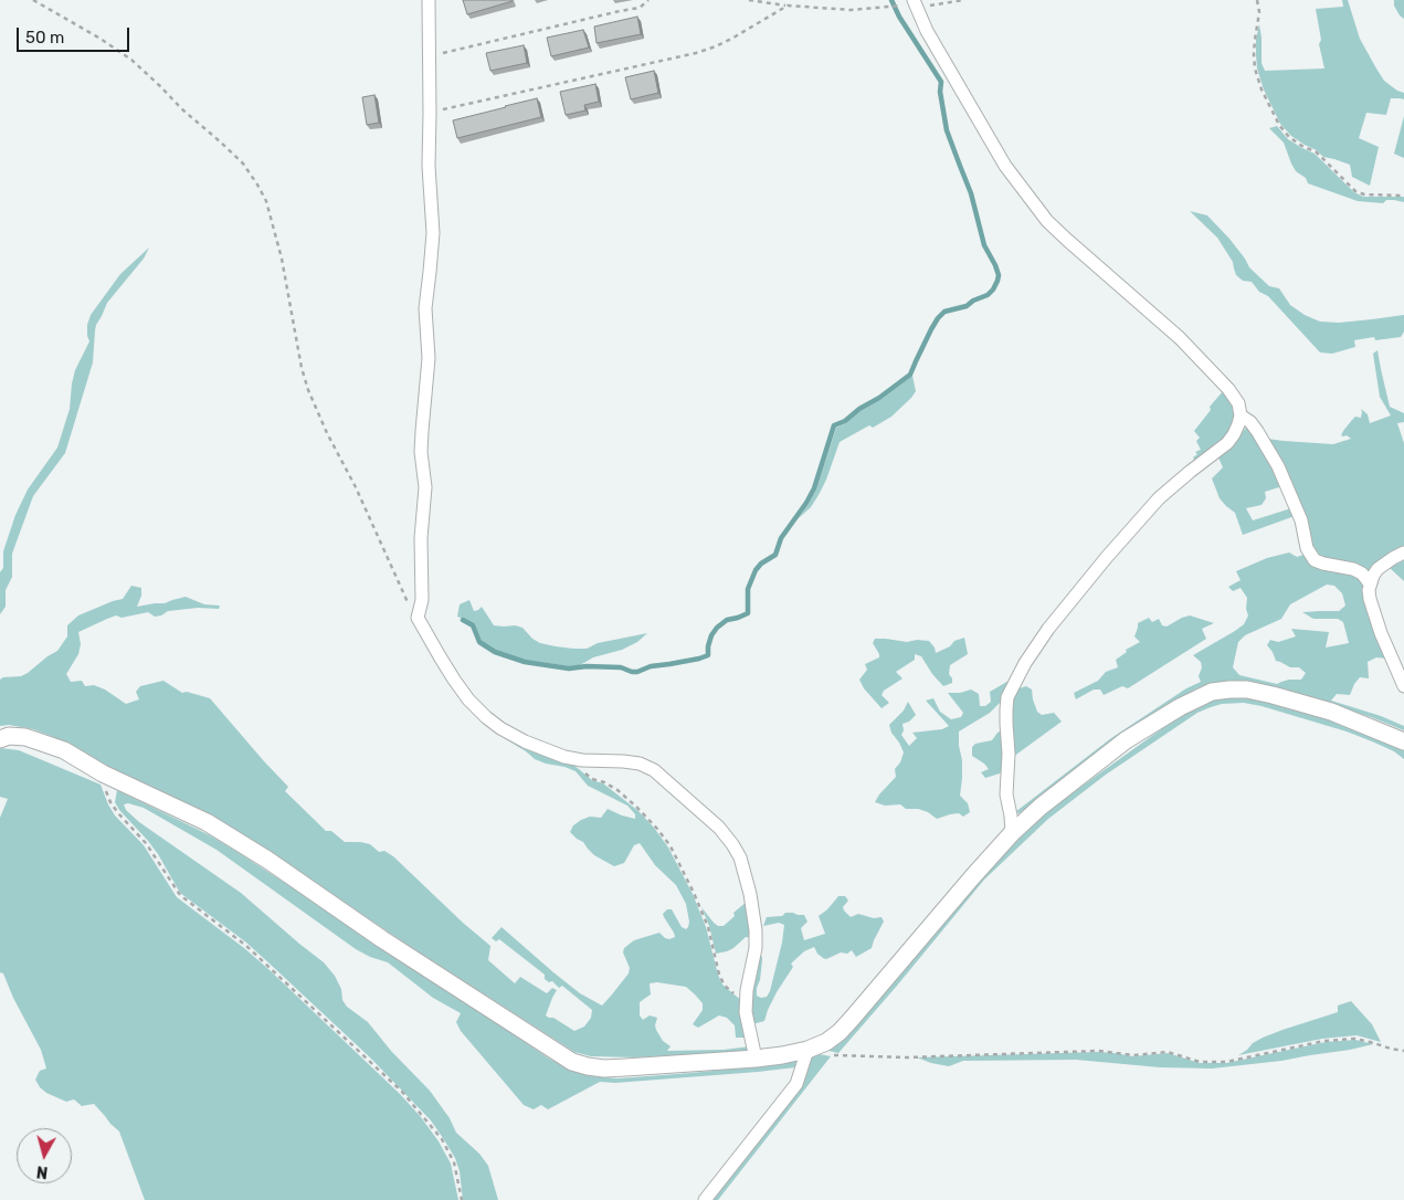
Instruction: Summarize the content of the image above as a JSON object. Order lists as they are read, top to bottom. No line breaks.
{"scale_bar":"50 m","north":"bottom"}
